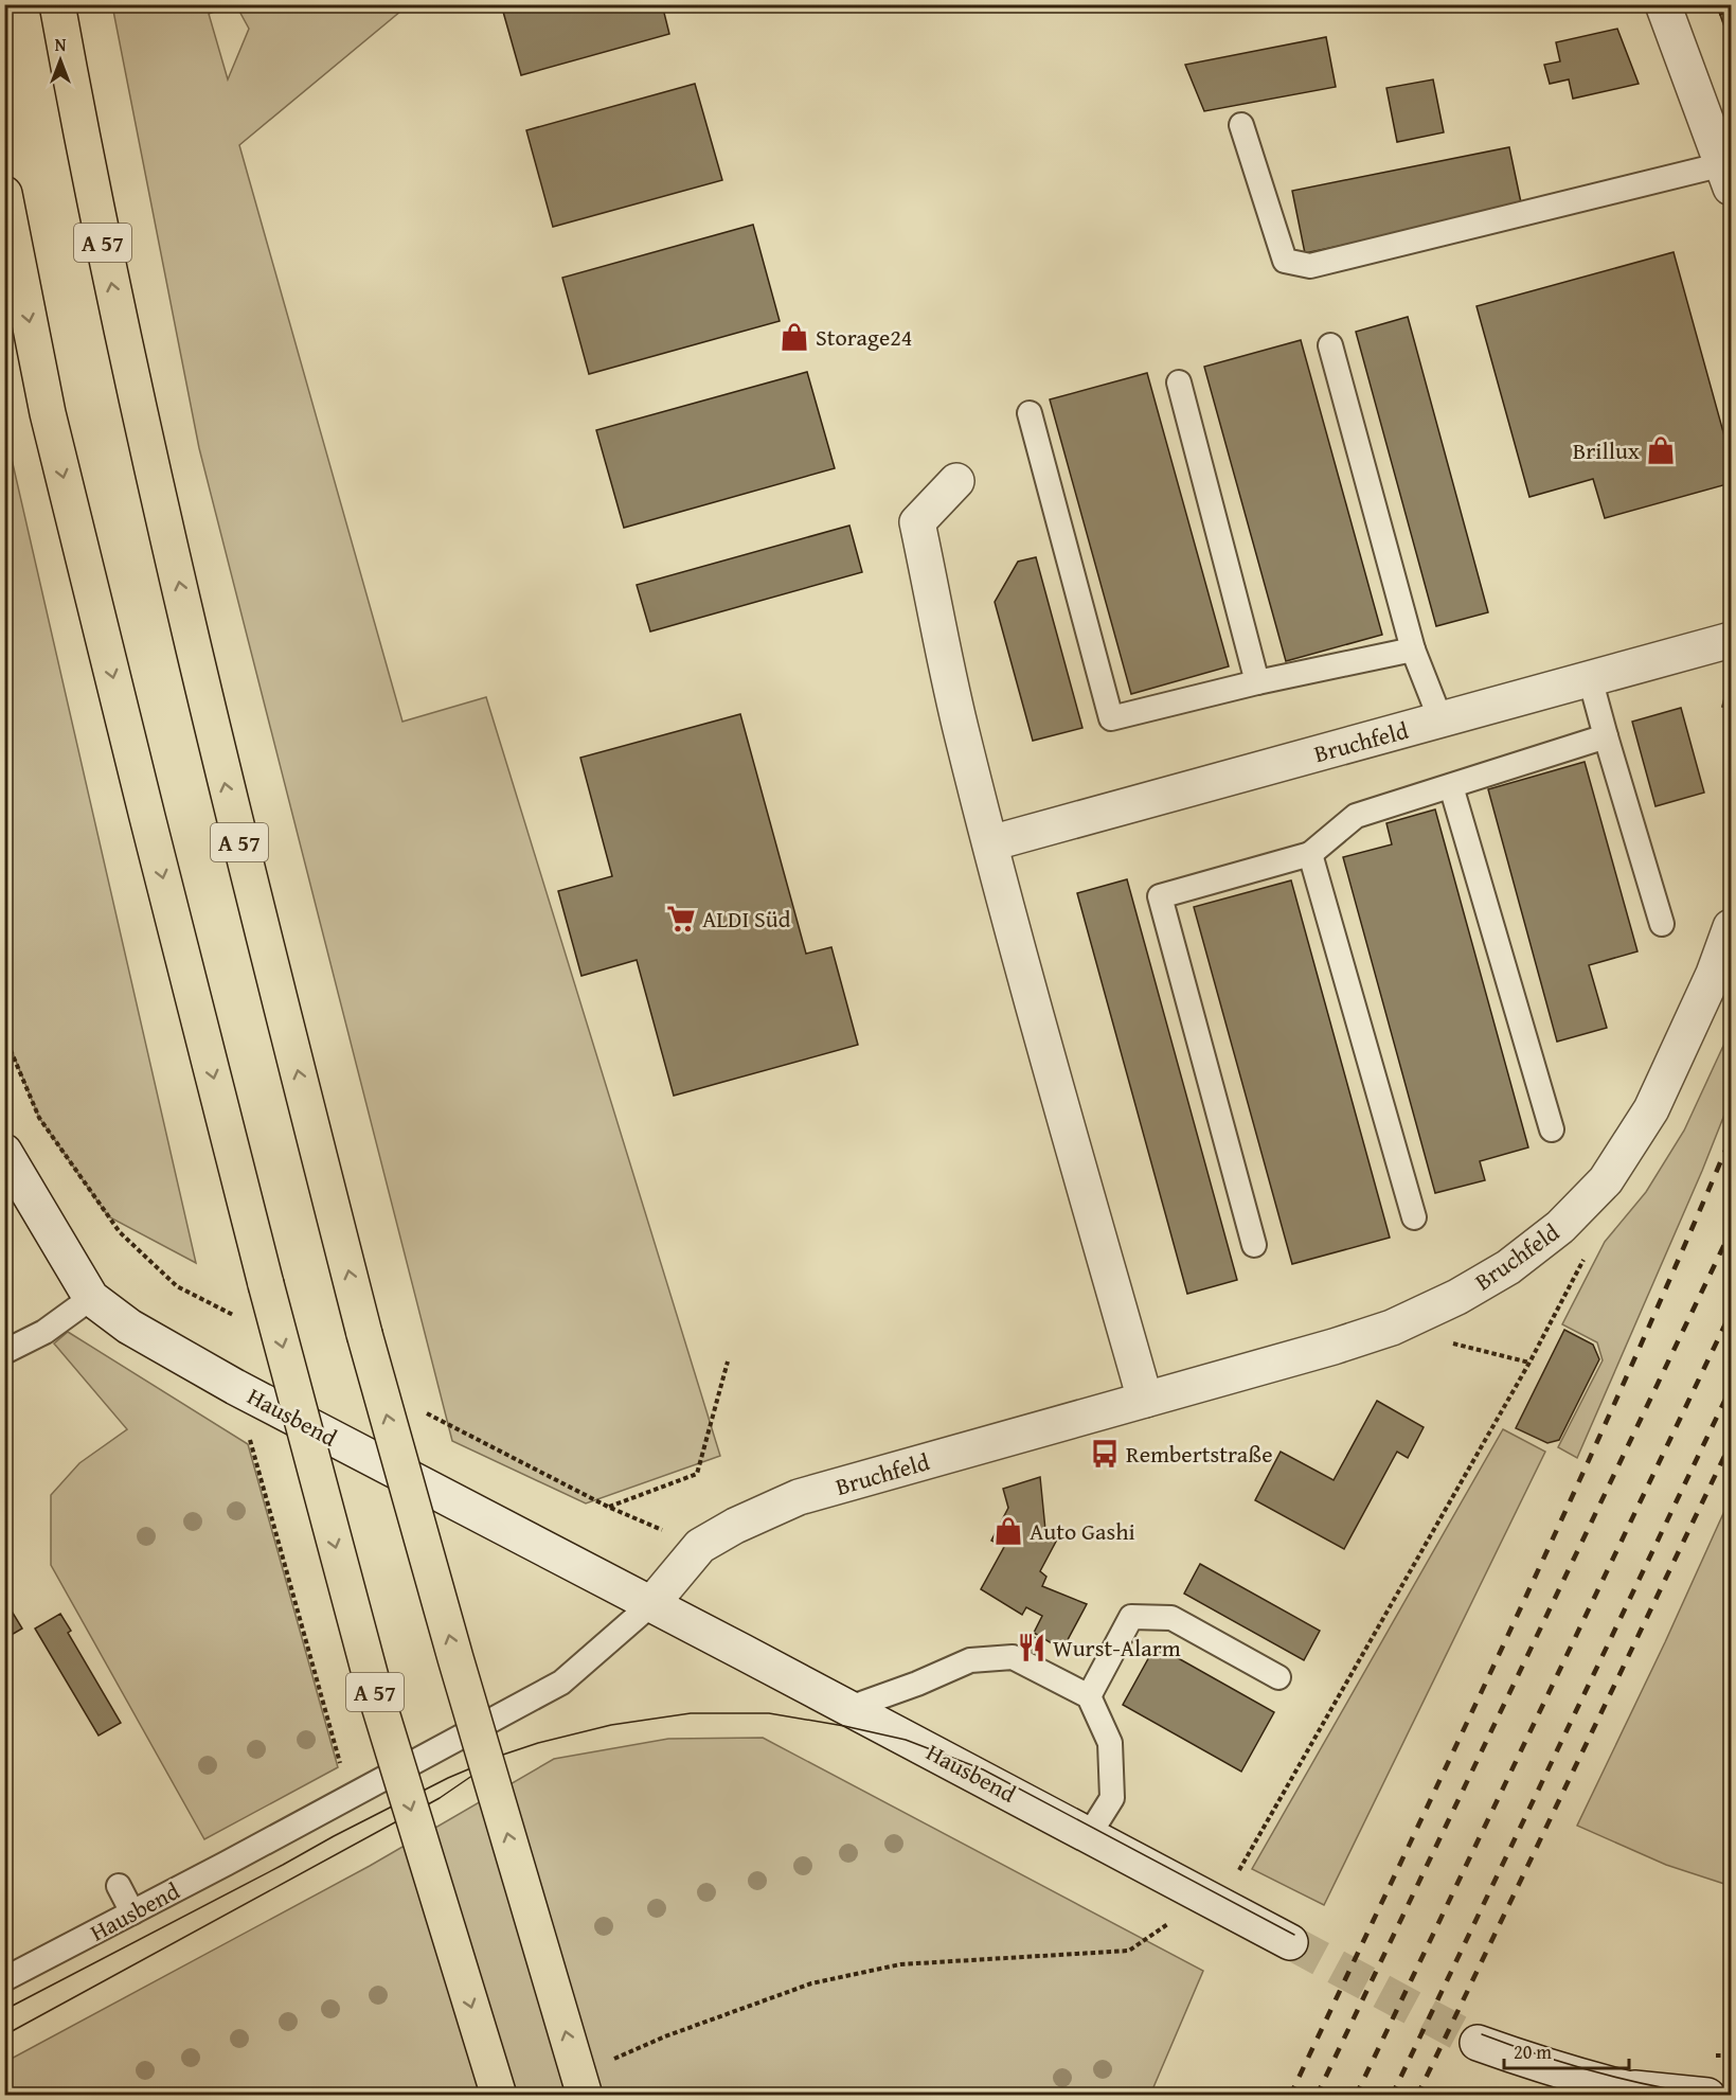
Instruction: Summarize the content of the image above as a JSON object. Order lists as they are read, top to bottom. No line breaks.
{"streets":{"highway":["A 57"],"street":["Bruchfeld","Hausbend"]},"crossings":[["Bruchfeld","Hausbend"]],"places":{"shop":["Storage24","Brillux","Auto Gashi"],"supermarket":["ALDI Süd"],"bus stop":["Rembertstraße"],"restaurant":["Wurst-Alarm"]},"scale_bar":"20 m","north":"top"}
